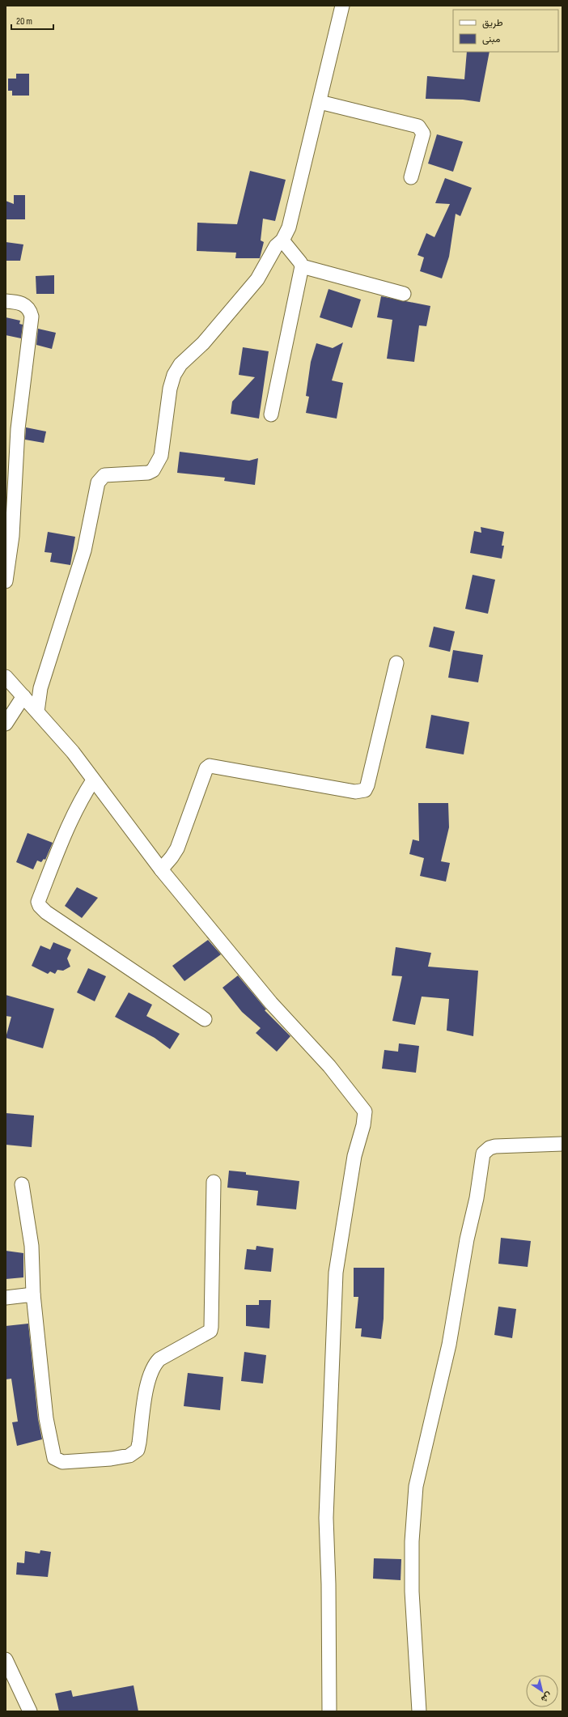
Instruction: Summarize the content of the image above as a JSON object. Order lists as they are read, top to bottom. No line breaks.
{"legend":["طريق","مبنى"],"scale_bar":"20 m","north":"bottom right"}
